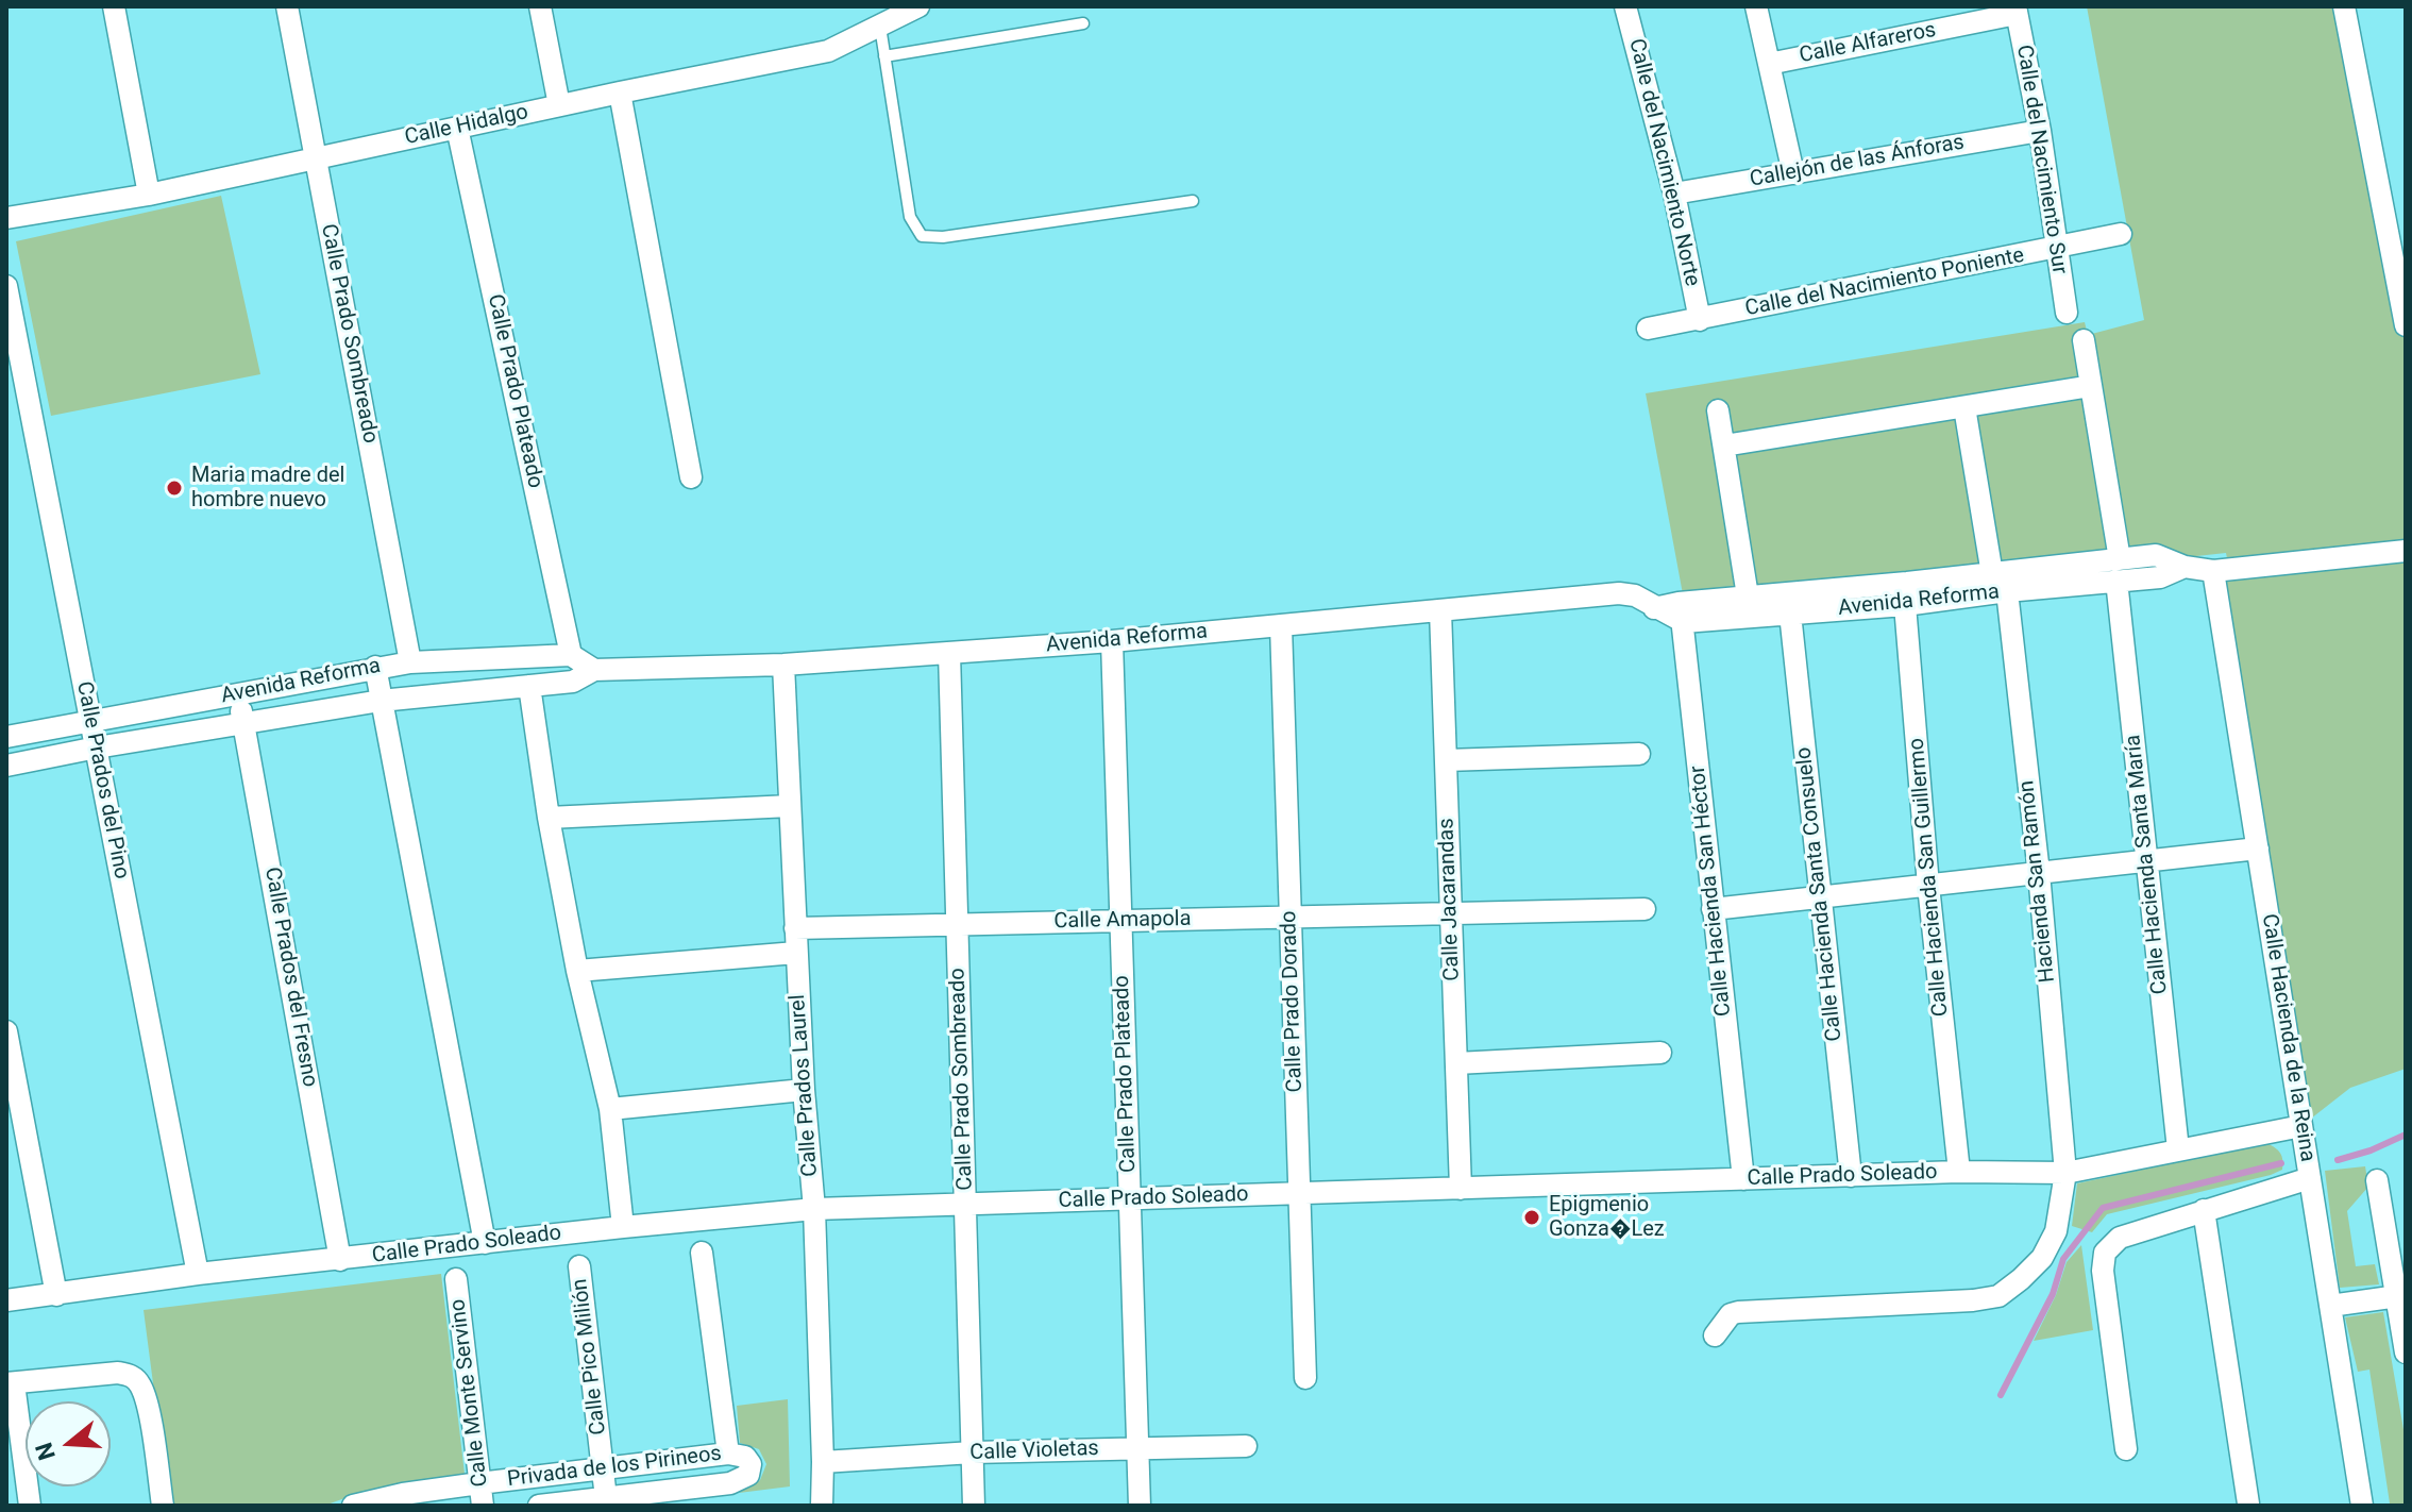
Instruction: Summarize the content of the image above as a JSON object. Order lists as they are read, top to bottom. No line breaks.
{"streets":{"street":["Calle Alfareros","Calle Hidalgo","Calle del Nacimiento Sur","Callejón de las Ánforas","Calle del Nacimiento Norte","Calle del Nacimiento Poniente","Calle Prado Sombreado","Calle Prado Plateado","Avenida Reforma","Calle Prados del Pino","Calle Hacienda Santa María","Calle Hacienda San Guillermo","Hacienda San Ramón","Calle Hacienda San Héctor","Calle Hacienda Santa Consuelo","Calle Jacarandas","Calle Amapola","Calle Prados del Fresno","Calle Prado Dorado","Calle Hacienda de la Reina","Calle Prados Laurel","Calle Prado Soleado","Calle Pico Milión","Calle Monte Servino","Calle Violetas","Privada de los Pirineos"]},"crossings":[["Calle Alfareros","Calle del Nacimiento Sur"],["Calle Hidalgo","Calle Prado Sombreado"],["Calle Hidalgo","Calle Prado Plateado"],["Calle del Nacimiento Sur","Callejón de las Ánforas"],["Calle del Nacimiento Sur","Calle del Nacimiento Poniente"],["Callejón de las Ánforas","Calle del Nacimiento Norte"],["Calle del Nacimiento Norte","Calle del Nacimiento Poniente"],["Calle Prado Sombreado","Avenida Reforma"],["Calle Prado Sombreado","Calle Amapola"],["Calle Prado Sombreado","Calle Prado Soleado"],["Calle Prado Sombreado","Calle Violetas"],["Calle Prado Plateado","Avenida Reforma"],["Calle Prado Plateado","Calle Amapola"],["Calle Prado Plateado","Calle Prado Soleado"],["Calle Prado Plateado","Calle Violetas"],["Avenida Reforma","Calle Prados del Pino"],["Avenida Reforma","Calle Hacienda Santa María"],["Avenida Reforma","Calle Hacienda San Guillermo"],["Avenida Reforma","Hacienda San Ramón"],["Avenida Reforma","Calle Hacienda San Héctor"],["Avenida Reforma","Calle Hacienda Santa Consuelo"],["Avenida Reforma","Calle Jacarandas"],["Avenida Reforma","Calle Prados del Fresno"],["Avenida Reforma","Calle Prado Dorado"],["Avenida Reforma","Calle Hacienda de la Reina"],["Avenida Reforma","Calle Prados Laurel"],["Calle Prados del Pino","Calle Prado Soleado"],["Calle Hacienda Santa María","Calle Prado Soleado"],["Calle Hacienda San Guillermo","Calle Prado Soleado"],["Hacienda San Ramón","Calle Prado Soleado"],["Calle Hacienda San Héctor","Calle Prado Soleado"],["Calle Hacienda Santa Consuelo","Calle Prado Soleado"],["Calle Jacarandas","Calle Amapola"],["Calle Jacarandas","Calle Prado Soleado"],["Calle Amapola","Calle Prado Dorado"],["Calle Amapola","Calle Prados Laurel"],["Calle Prados del Fresno","Calle Prado Soleado"],["Calle Prado Dorado","Calle Prado Soleado"],["Calle Hacienda de la Reina","Calle Prado Soleado"],["Calle Prados Laurel","Calle Prado Soleado"],["Calle Prados Laurel","Calle Violetas"],["Calle Pico Milión","Privada de los Pirineos"],["Calle Monte Servino","Privada de los Pirineos"]],"places":["Maria madre del hombre nuevo","Epigmenio Gonza�Lez"],"north":"left"}
